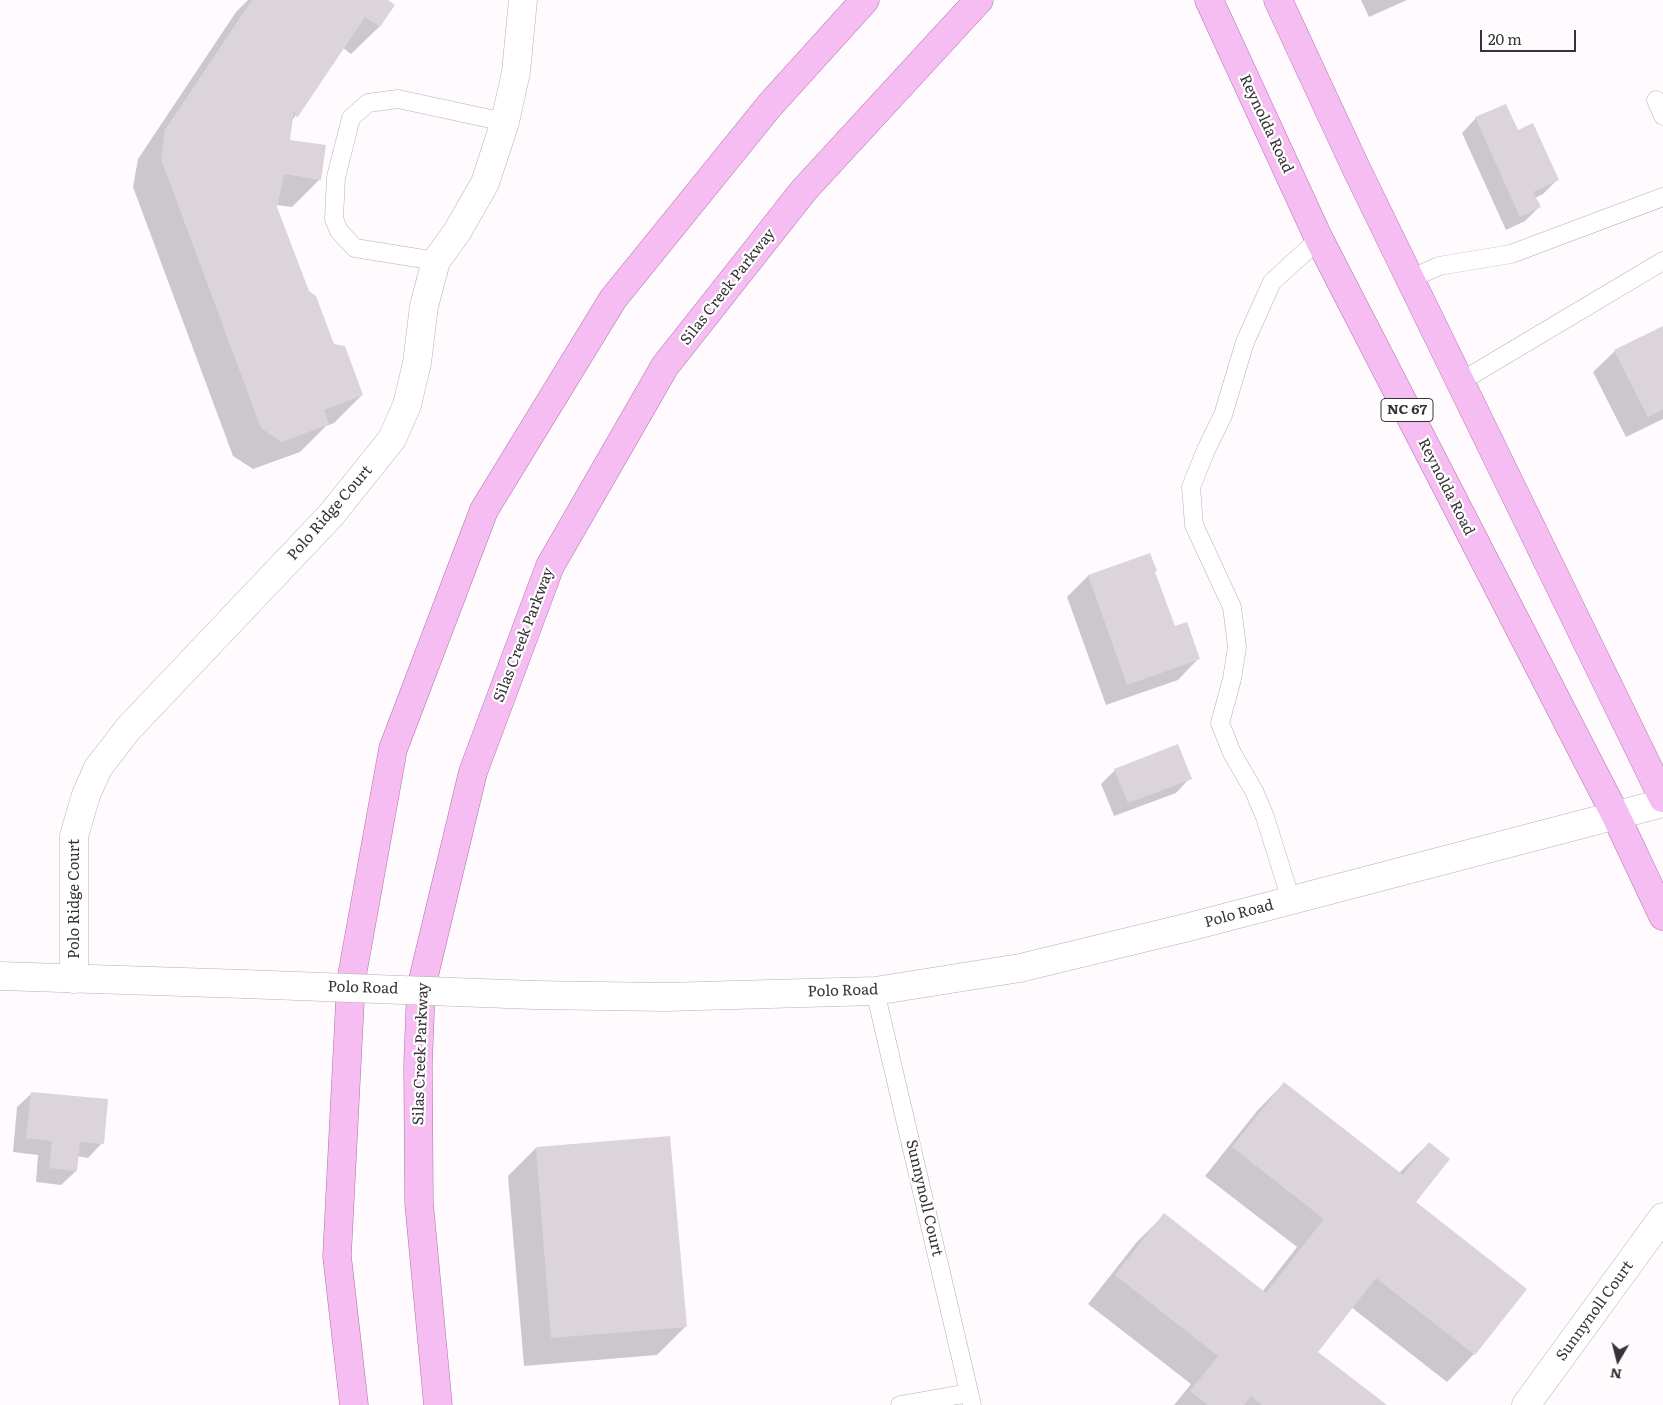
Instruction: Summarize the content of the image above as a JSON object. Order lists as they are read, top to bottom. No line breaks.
{"streets":{"main road":["Reynolda Road","Silas Creek Parkway","NC 67","Polo Ridge Court","Polo Road","Sunnynoll Court"]},"crossings":[["Reynolda Road","Polo Road"],["Polo Ridge Court","Polo Road"],["Polo Road","Sunnynoll Court"]],"scale_bar":"20 m","north":"bottom"}
